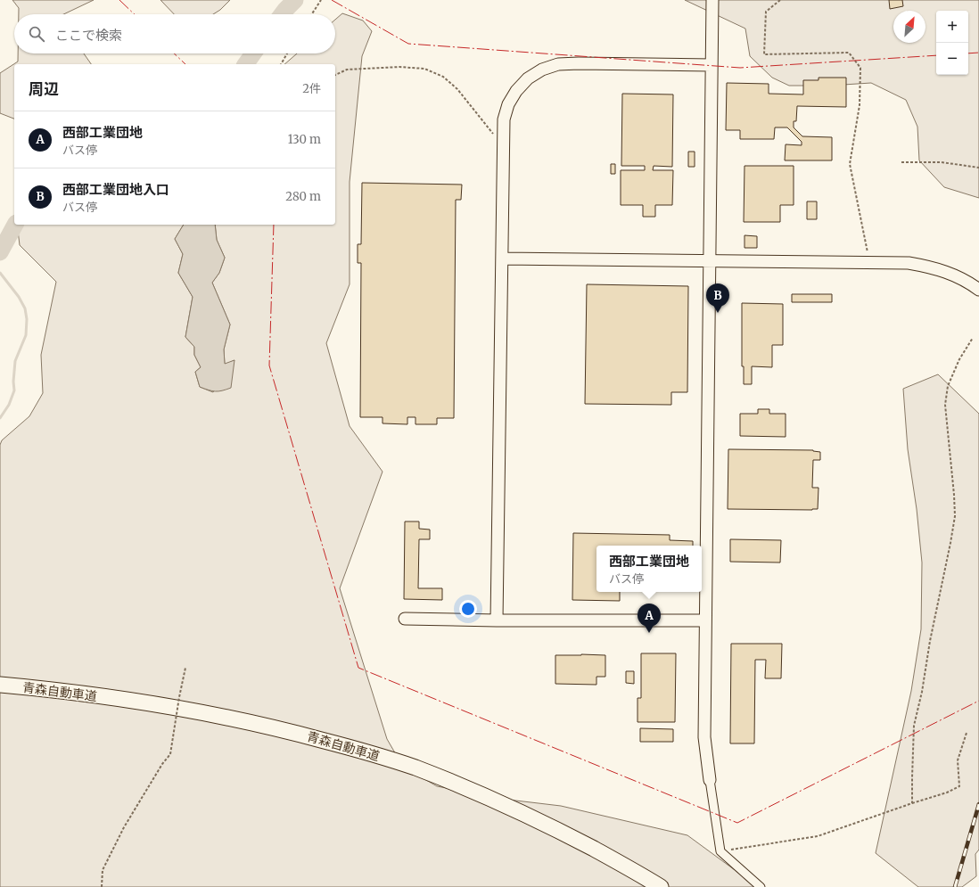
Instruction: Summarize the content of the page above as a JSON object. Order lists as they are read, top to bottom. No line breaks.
{"streets":{"highway":["青森自動車道"]},"north":"top right","page":{"map_buttons":["+","−"],"search":"ここで検索","heading":["周辺","2件"],"list":[{"mark":"A","name":"西部工業団地","note":"バス停","value":"130 m"},{"mark":"B","name":"西部工業団地入口","note":"バス停","value":"280 m"}],"pins":["B","A"],"popup":["西部工業団地","バス停"]}}
